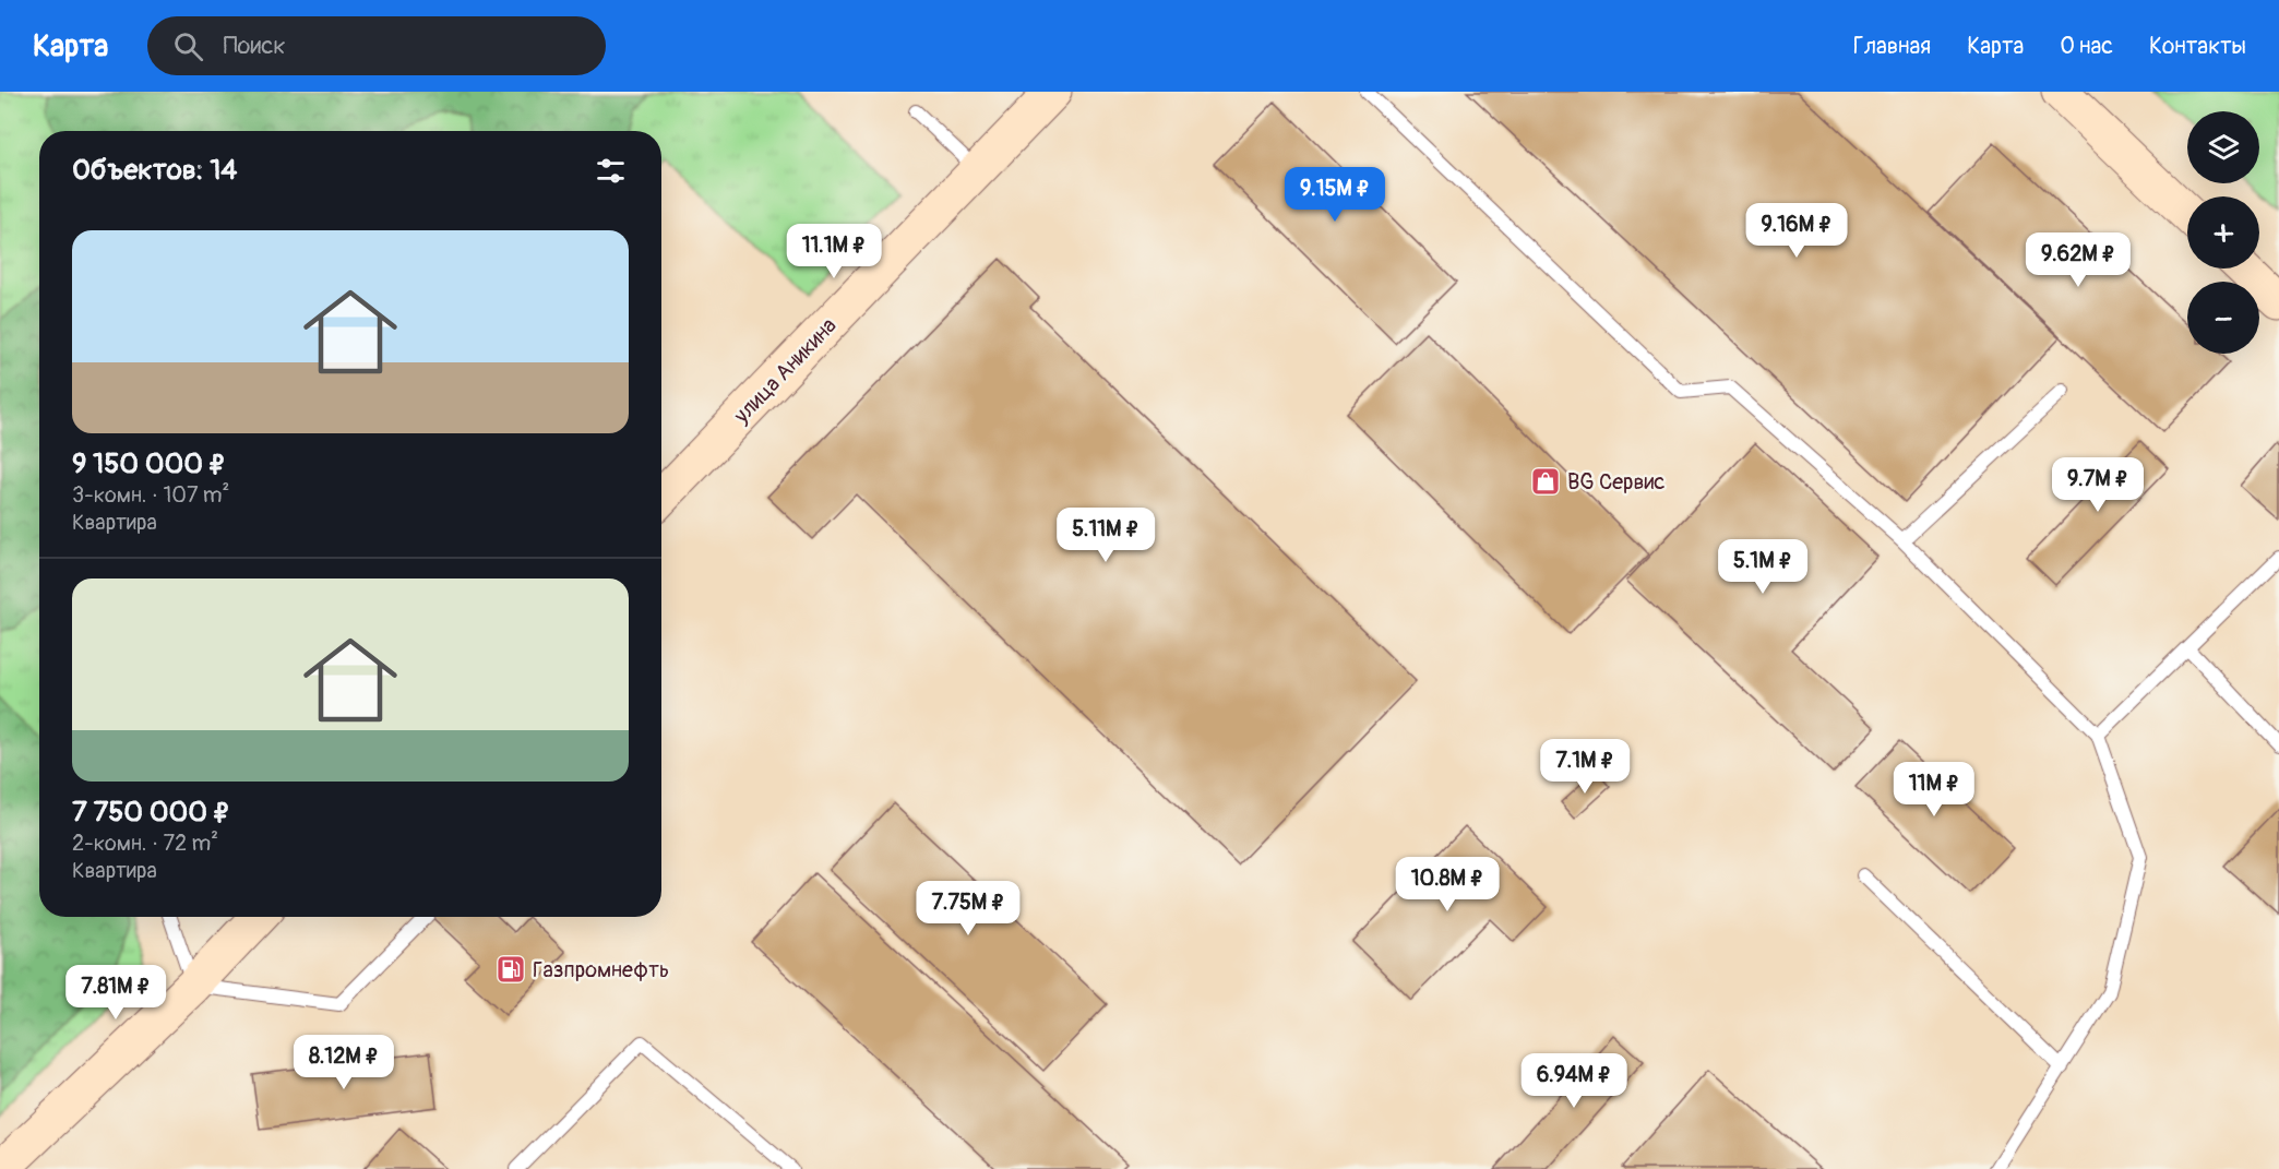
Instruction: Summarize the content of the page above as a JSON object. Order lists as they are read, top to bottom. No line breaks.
{"streets":{"main road":["улица Аникина"]},"places":{"shop":["BG Сервис"],"fuel station":["Газпромнефть"]},"page":{"header":"Карта","search":"Поиск","nav":["Главная","Карта","О нас","Контакты"],"map_buttons":["+","−"],"heading":"Объектов: 14","price":["9.15M ₽","9.16M ₽","11.1M ₽","9.62M ₽","9.7M ₽","5.11M ₽","5.1M ₽","7.1M ₽","11M ₽","10.8M ₽","7.75M ₽","7.81M ₽","8.12M ₽","6.94M ₽"],"list":[{"name":"9 150 000 ₽","note":"3-комн. · 107 m² · Квартира"},{"name":"7 750 000 ₽","note":"2-комн. · 72 m² · Квартира"}]}}
